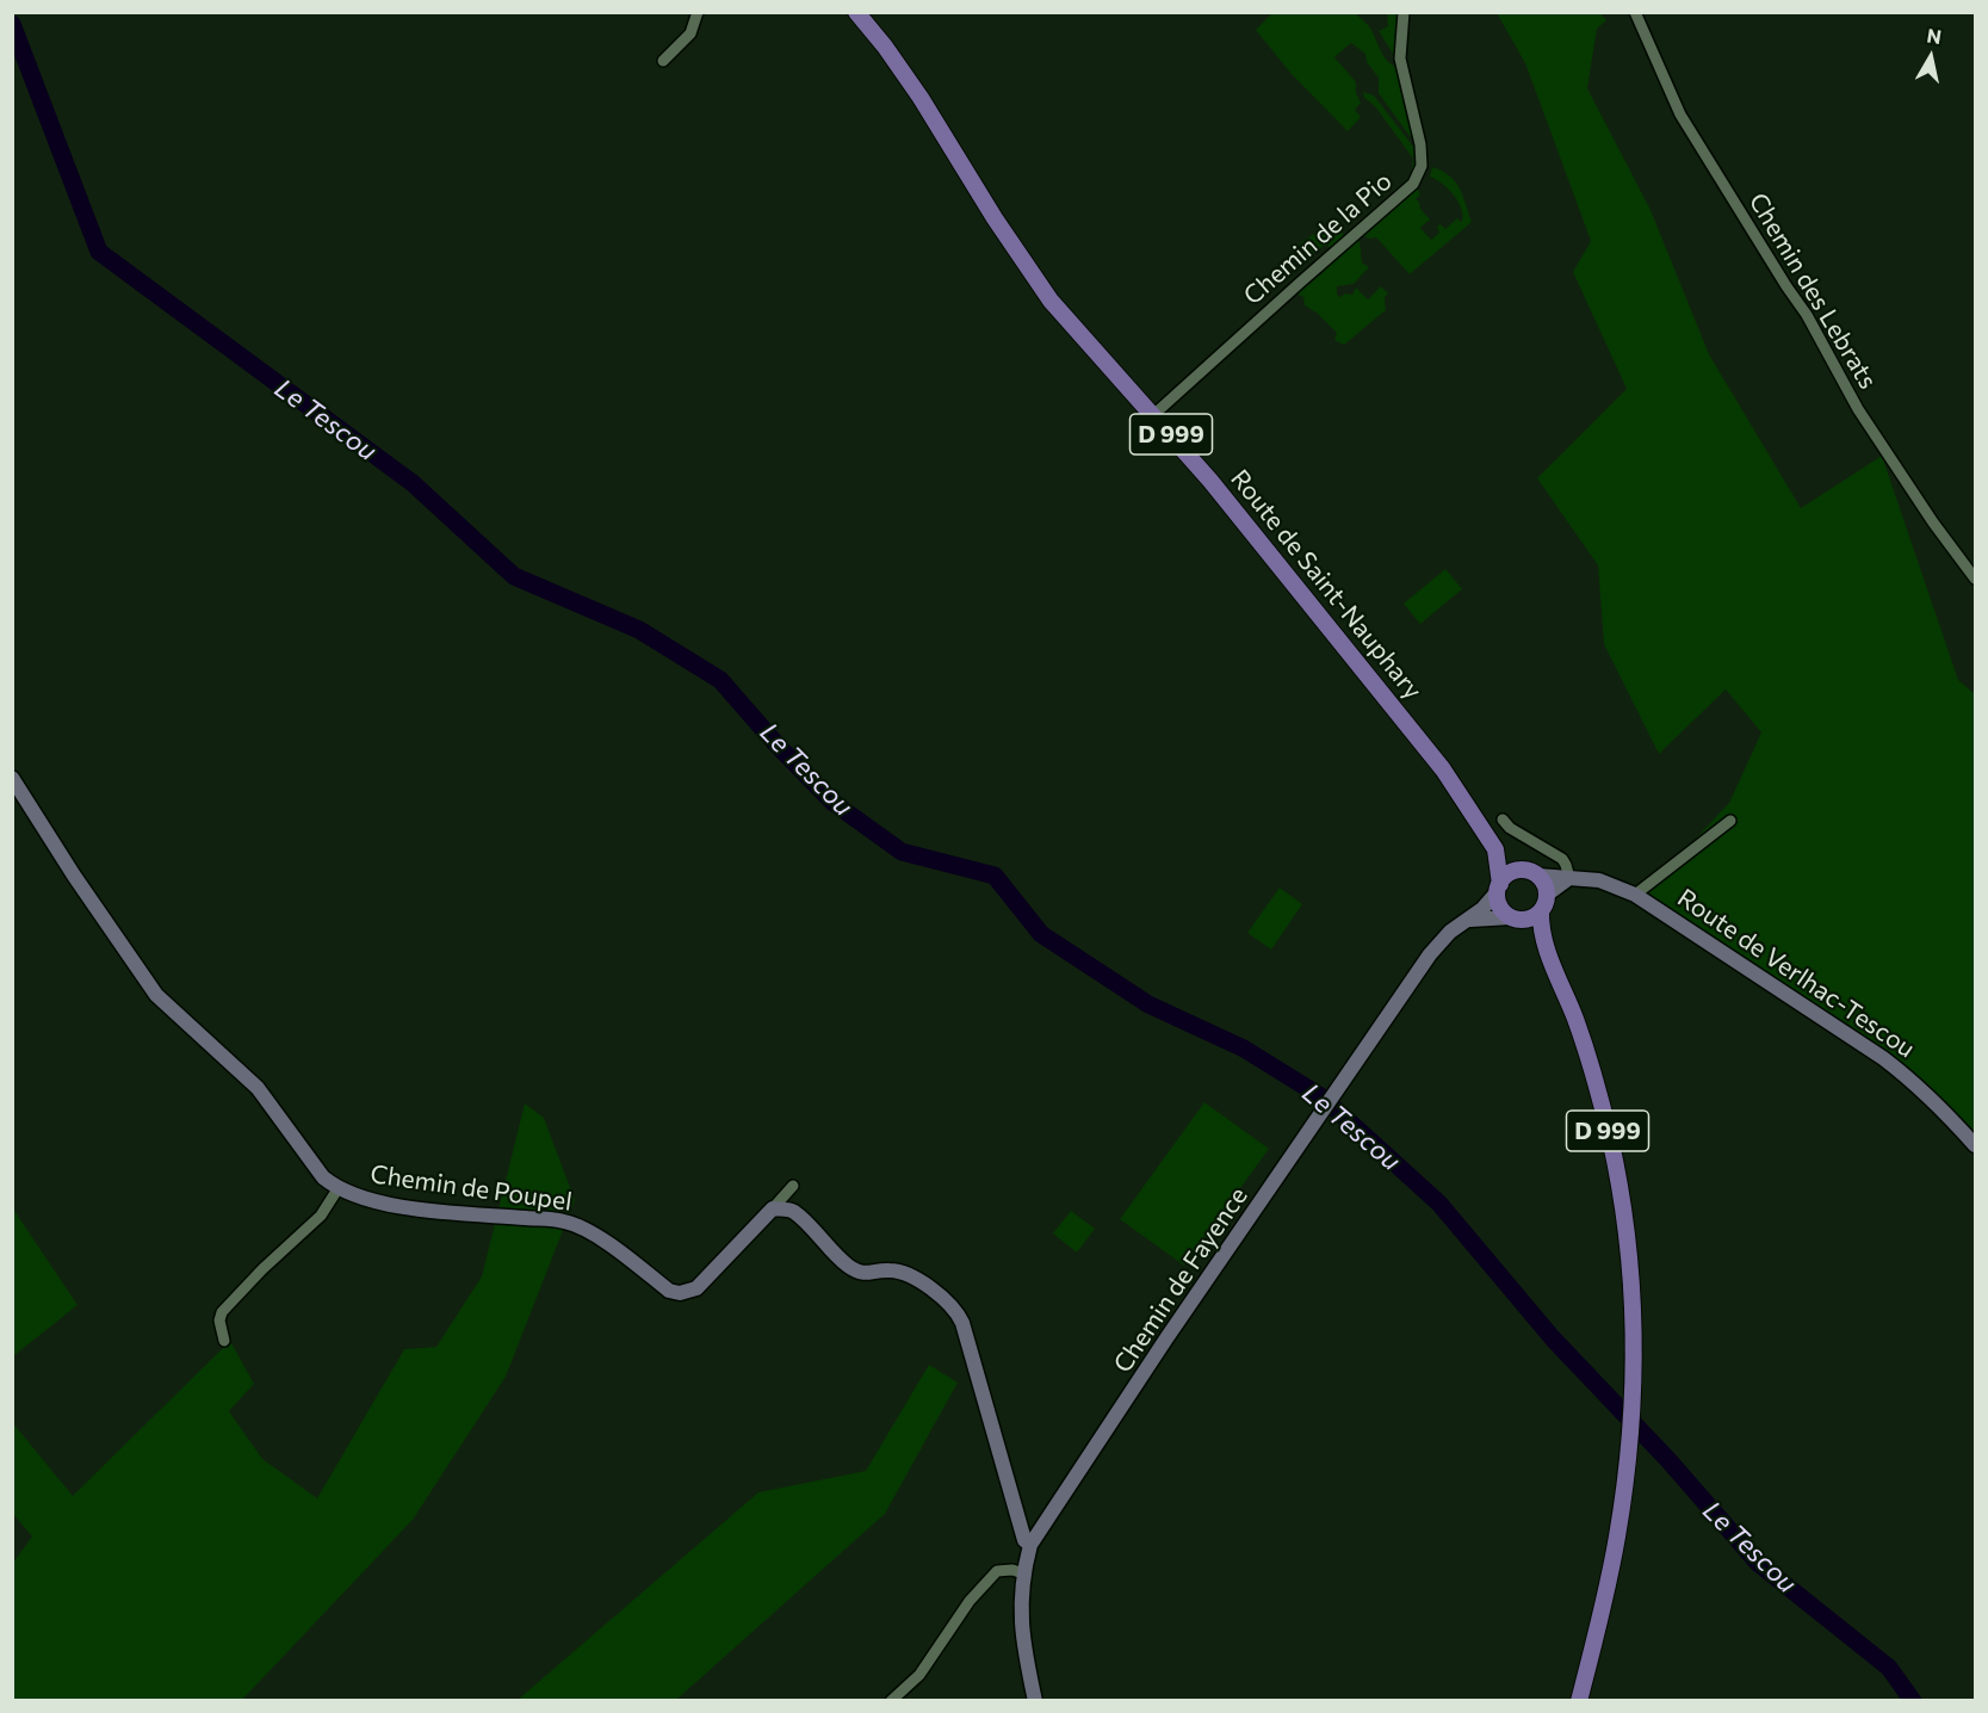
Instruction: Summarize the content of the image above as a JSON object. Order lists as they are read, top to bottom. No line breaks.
{"streets":{"main road":["D 999","Route de Saint-Nauphary"],"street":["Chemin de la Pio","Chemin des Lebrats","Route de Verlhac-Tescou","Chemin de Poupel","Chemin de Fayence"]},"crossings":[["Chemin de la Pio","Route de Saint-Nauphary"],["D 999","Route de Saint-Nauphary"],["D 999","Route de Verlhac-Tescou"],["D 999","Chemin de Fayence"],["Route de Saint-Nauphary","Route de Verlhac-Tescou"],["Route de Saint-Nauphary","Chemin de Fayence"],["Route de Verlhac-Tescou","Chemin de Fayence"]],"water":["Le Tescou"],"north":"top"}
